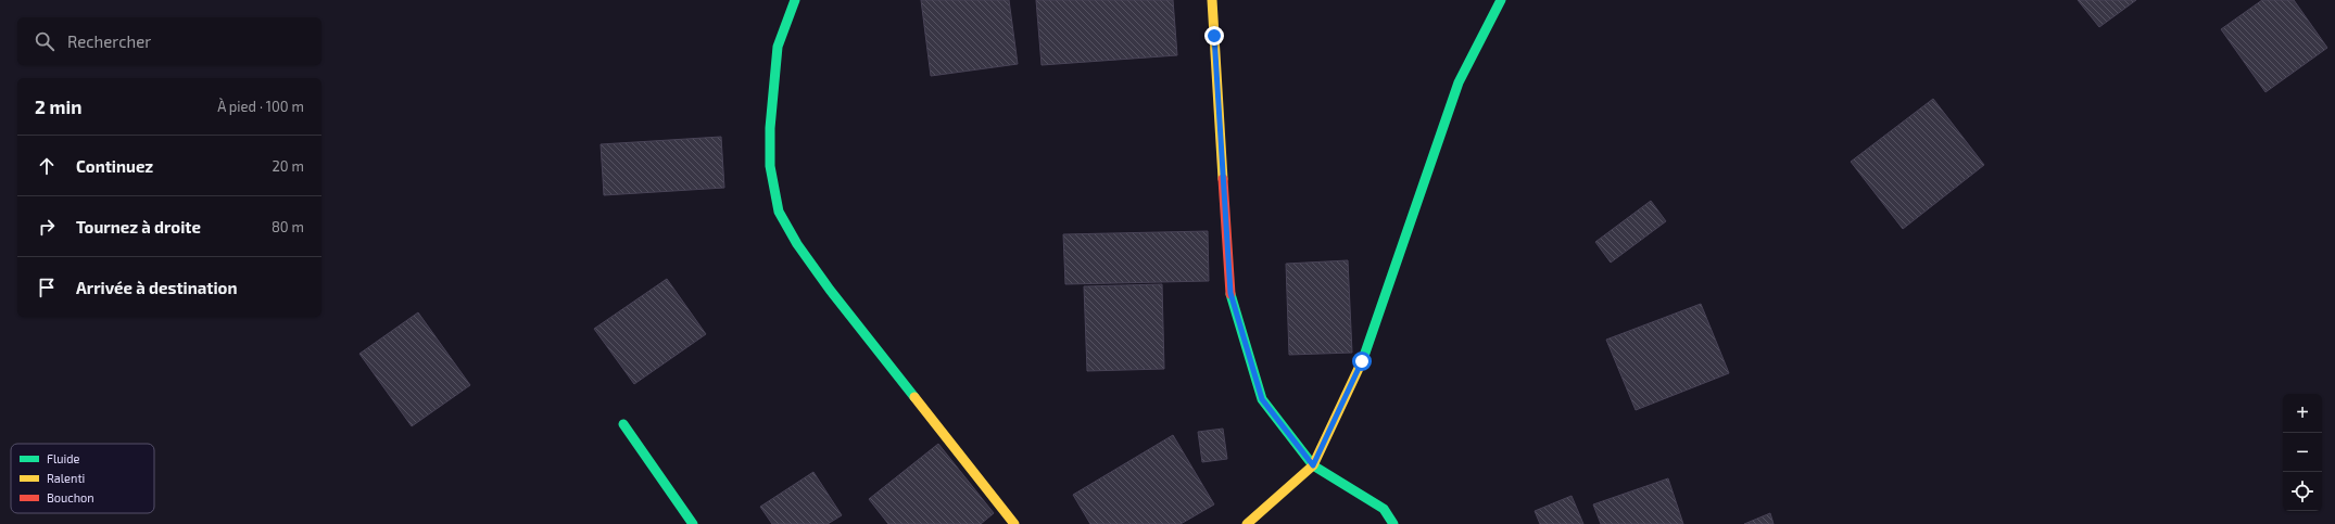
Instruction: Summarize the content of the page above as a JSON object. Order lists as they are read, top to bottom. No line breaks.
{"legend":["Fluide","Ralenti","Bouchon"],"page":{"search":"Rechercher","heading":["2 min","À pied · 100 m"],"list":[["Continuez","20 m"],["Tournez à droite","80 m"],"Arrivée à destination"],"map_buttons":["+","−"]}}
